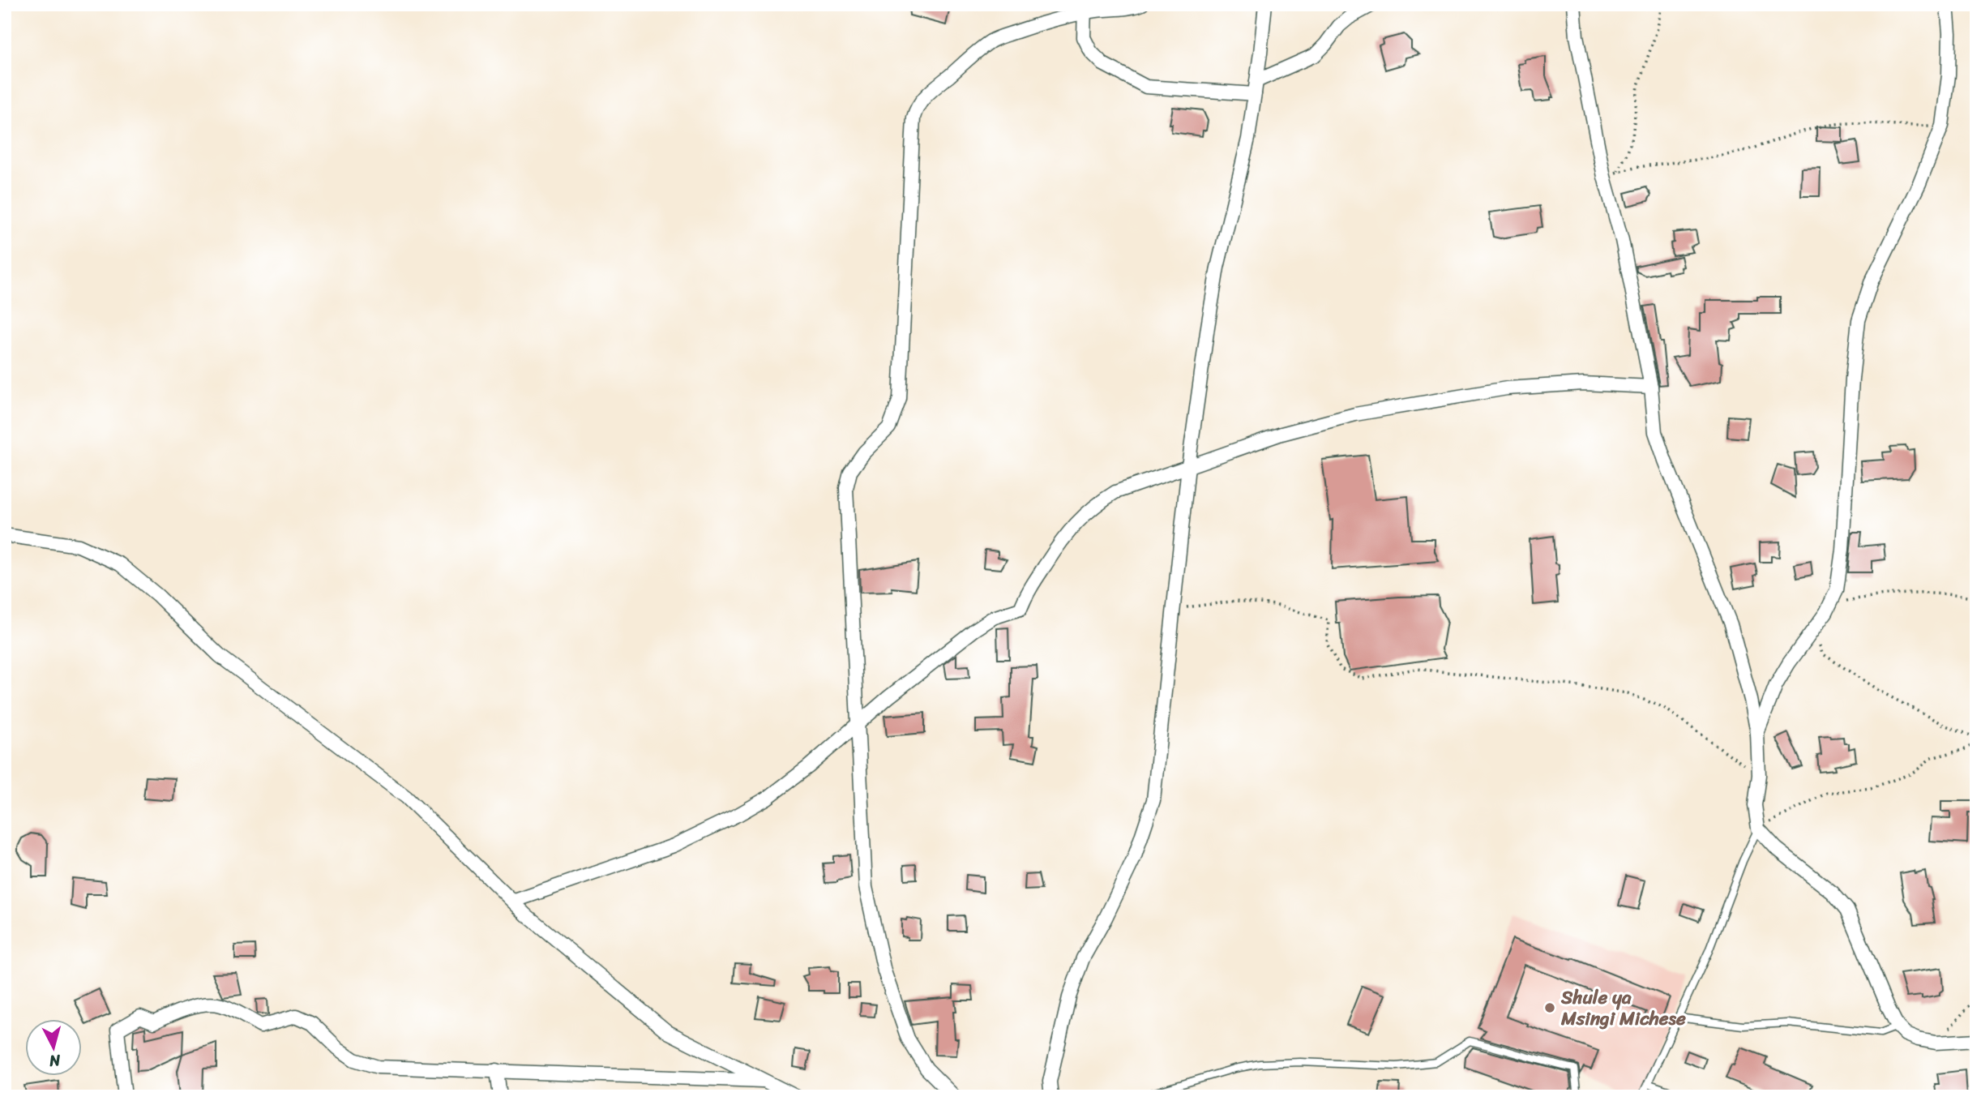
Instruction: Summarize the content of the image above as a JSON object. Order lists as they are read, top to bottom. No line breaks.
{"places":["Shule ya Msingi Michese"],"north":"bottom"}
